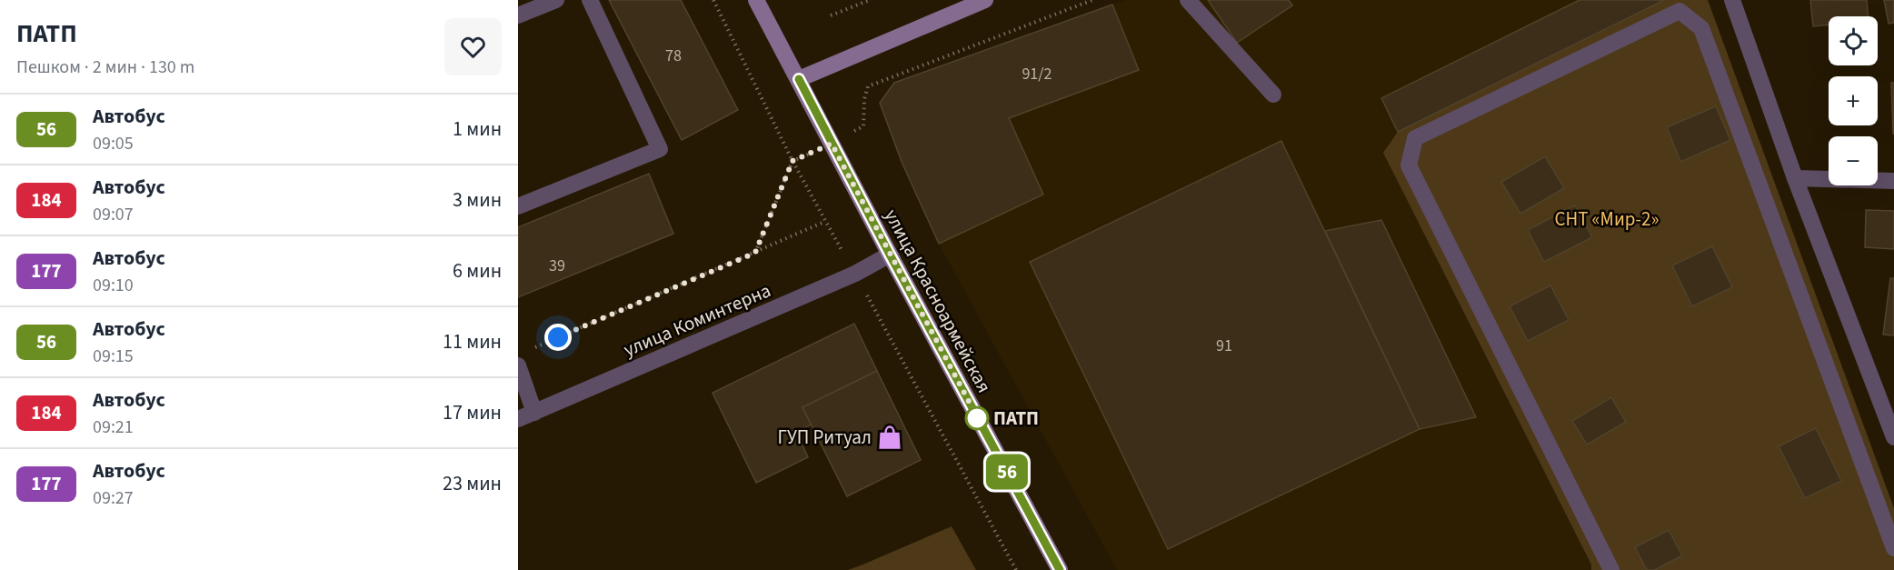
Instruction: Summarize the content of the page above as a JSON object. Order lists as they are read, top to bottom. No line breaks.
{"streets":{"main road":["улица Красноармейская"],"street":["улица Коминтерна"]},"crossings":[["улица Красноармейская","улица Коминтерна"]],"parks":["СНТ «Мир-2»"],"places":{"other":["ПАТП"],"shop":["ГУП Ритуал"]},"lines":["bus line 56"],"house_numbers":["78","91/2","39","91"],"page":{"heading":["ПАТП","Пешком · 2 мин · 130 m"],"on_map":"56","map_buttons":["+","−"],"list":[{"mark":"56","name":"Автобус","note":"09:05","value":"1 мин"},{"mark":"184","name":"Автобус","note":"09:07","value":"3 мин"},{"mark":"177","name":"Автобус","note":"09:10","value":"6 мин"},{"mark":"56","name":"Автобус","note":"09:15","value":"11 мин"},{"mark":"184","name":"Автобус","note":"09:21","value":"17 мин"},{"mark":"177","name":"Автобус","note":"09:27","value":"23 мин"}]}}
